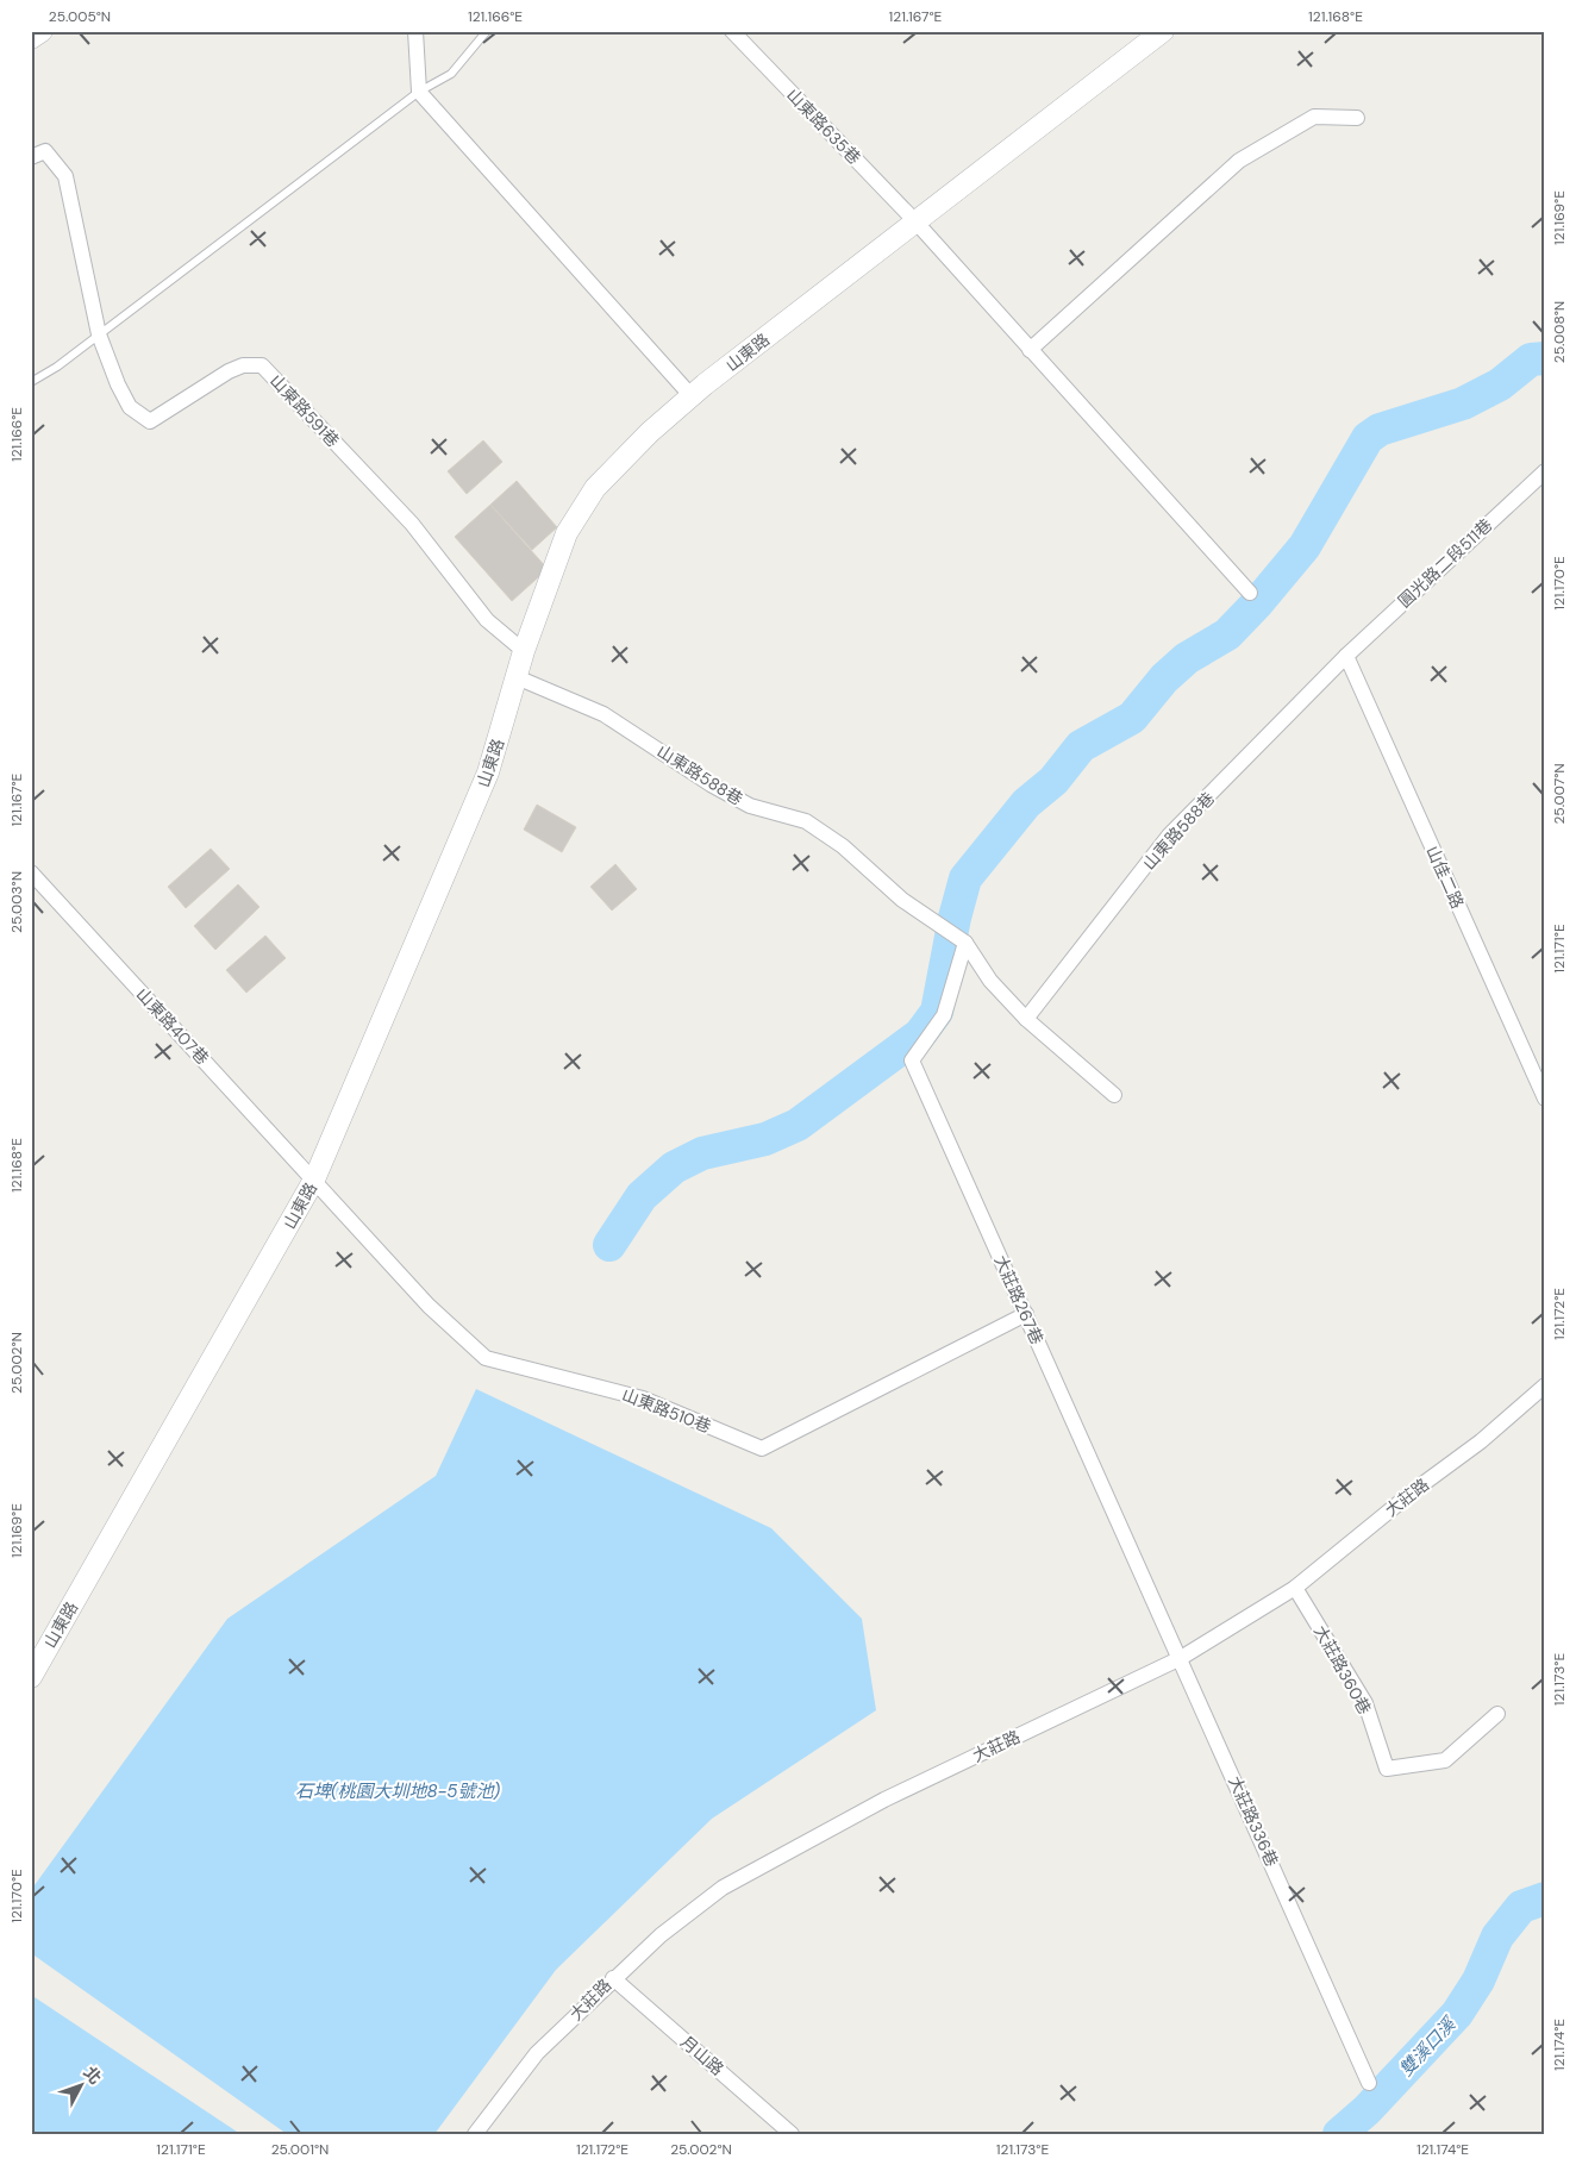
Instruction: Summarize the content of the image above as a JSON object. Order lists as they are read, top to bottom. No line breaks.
{"streets":{"street":["山東路635巷","山東路","山東路591巷","圓光路二段511巷","山東路588巷","山佳二路","山東路407巷","大莊路267巷","山東路510巷","大莊路","大莊路360巷","大莊路336巷","月山路"]},"crossings":[["山東路635巷","山東路"],["山東路","山東路591巷"],["山東路","山東路588巷"],["山東路","山東路407巷"],["山東路","山東路510巷"],["圓光路二段511巷","山東路588巷"],["圓光路二段511巷","山佳二路"],["山東路588巷","山佳二路"],["山東路588巷","大莊路267巷"],["山東路407巷","山東路510巷"],["大莊路267巷","山東路510巷"],["大莊路267巷","大莊路"],["大莊路267巷","大莊路336巷"],["大莊路","大莊路360巷"],["大莊路","大莊路336巷"],["大莊路","月山路"]],"water":["石埤(桃園大圳地8-5號池)","雙溪口溪"],"north":"top right","coordinates":["25.005°N","121.166°E","121.167°E","121.168°E","121.169°E","25.008°N","121.170°E","25.007°N","25.003°N","121.171°E","121.172°E","25.002°N","121.173°E","121.174°E","25.001°N"]}
